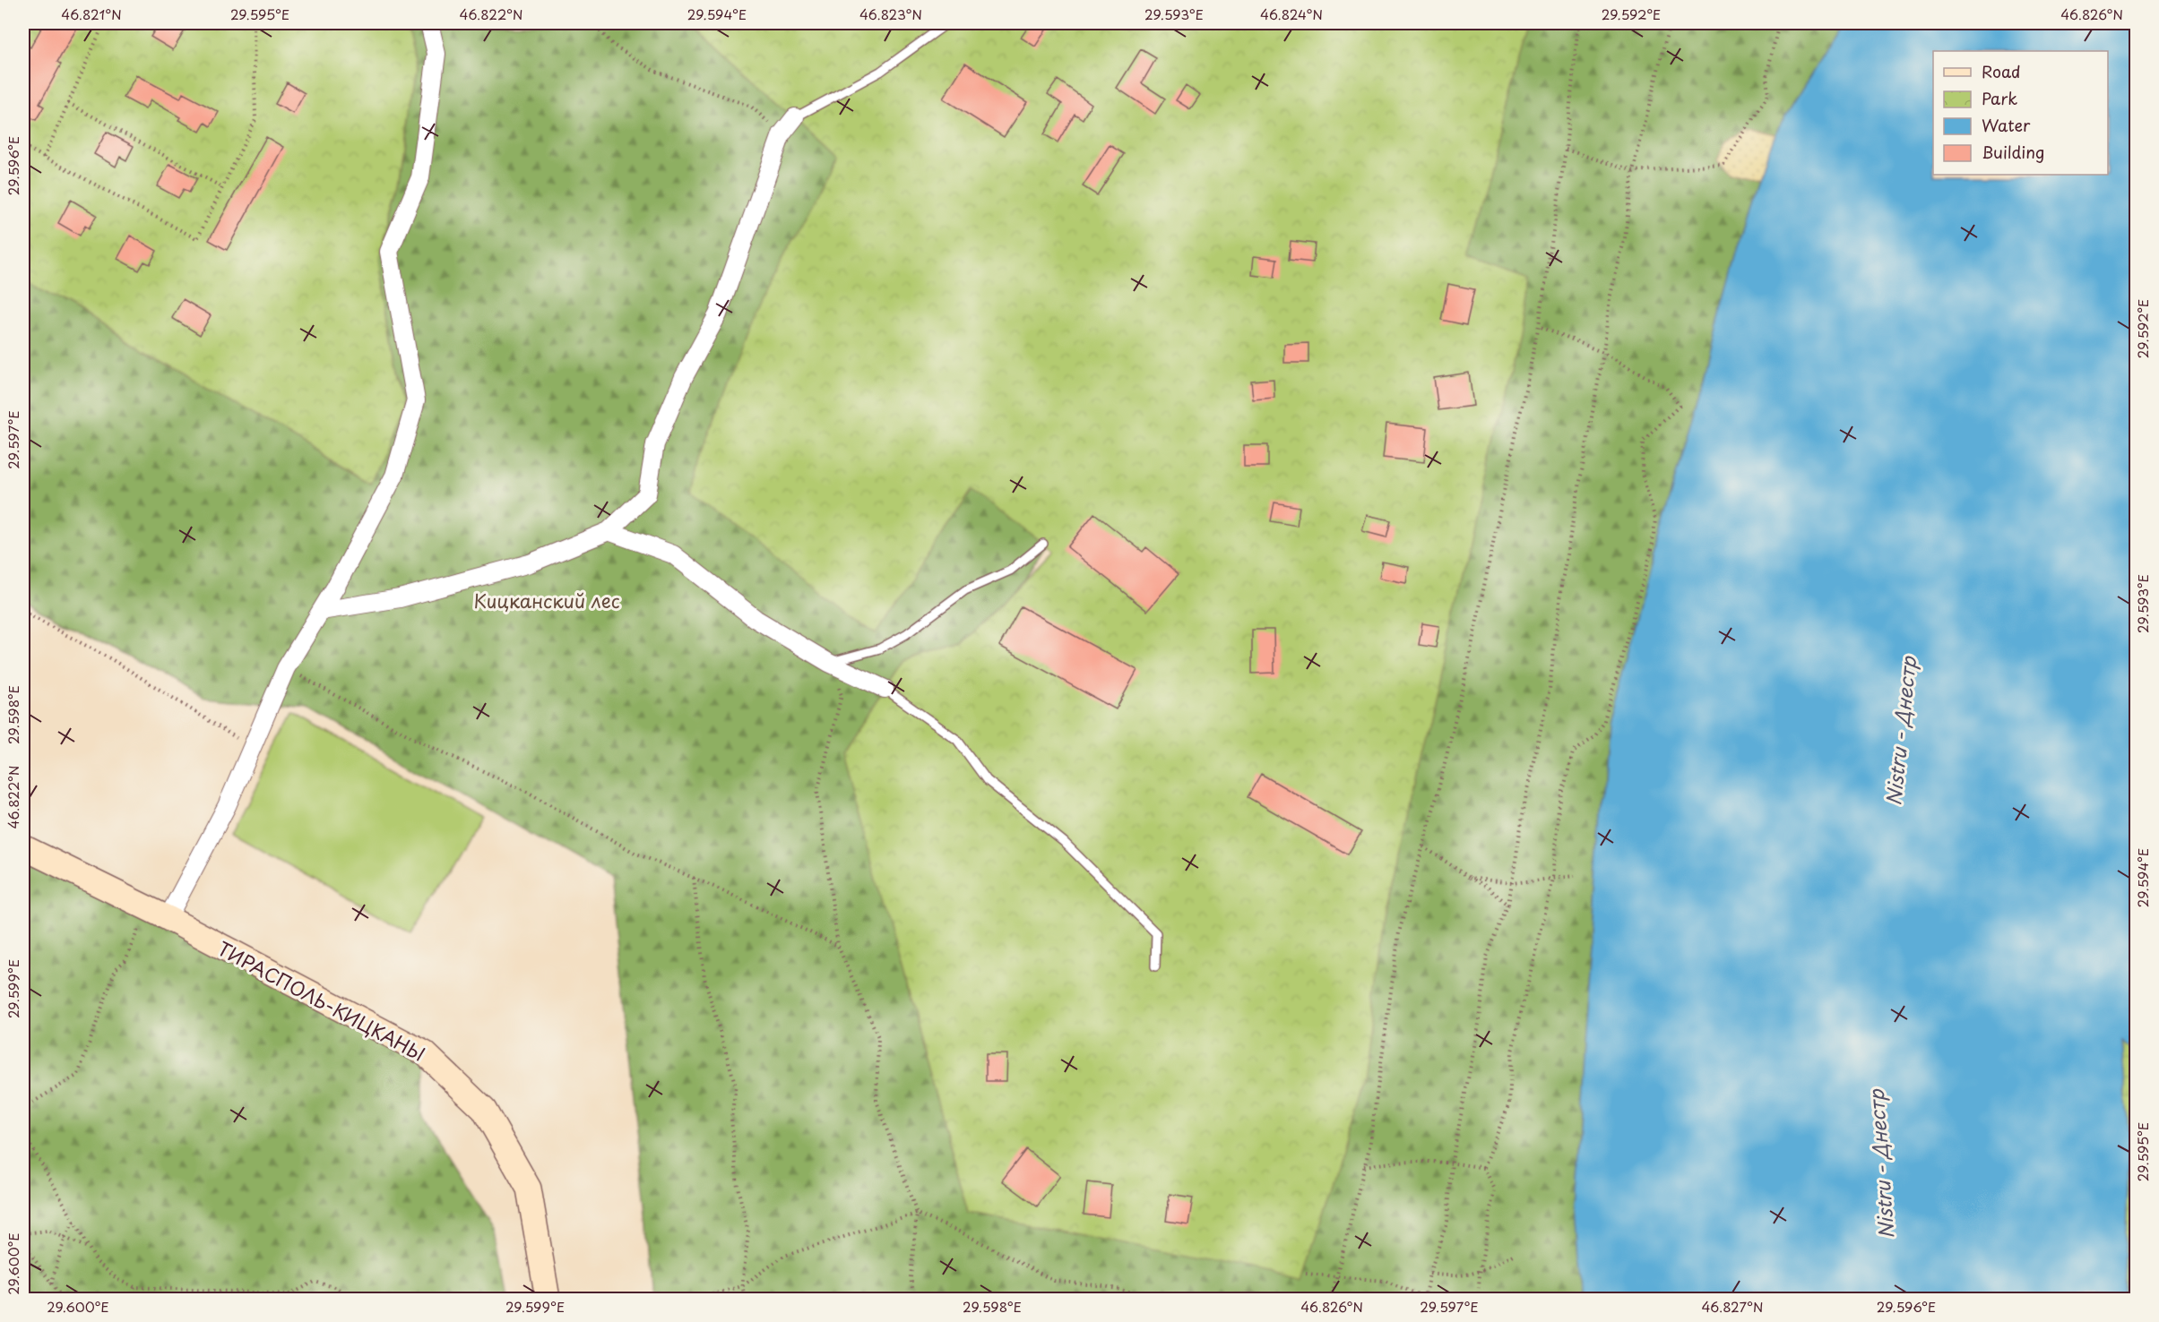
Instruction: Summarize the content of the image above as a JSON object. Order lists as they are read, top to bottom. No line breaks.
{"streets":{"street":["ТИРАСПОЛЬ-КИЦКАНЫ"]},"water":["Nistru - Днестр"],"parks":["Кицканский лес"],"legend":["Road","Park","Water","Building"],"coordinates":["46.821°N","29.595°E","46.822°N","29.594°E","46.823°N","29.593°E","46.824°N","29.592°E","46.826°N","29.596°E","29.597°E","29.598°E","29.599°E","29.600°E","46.827°N"]}
